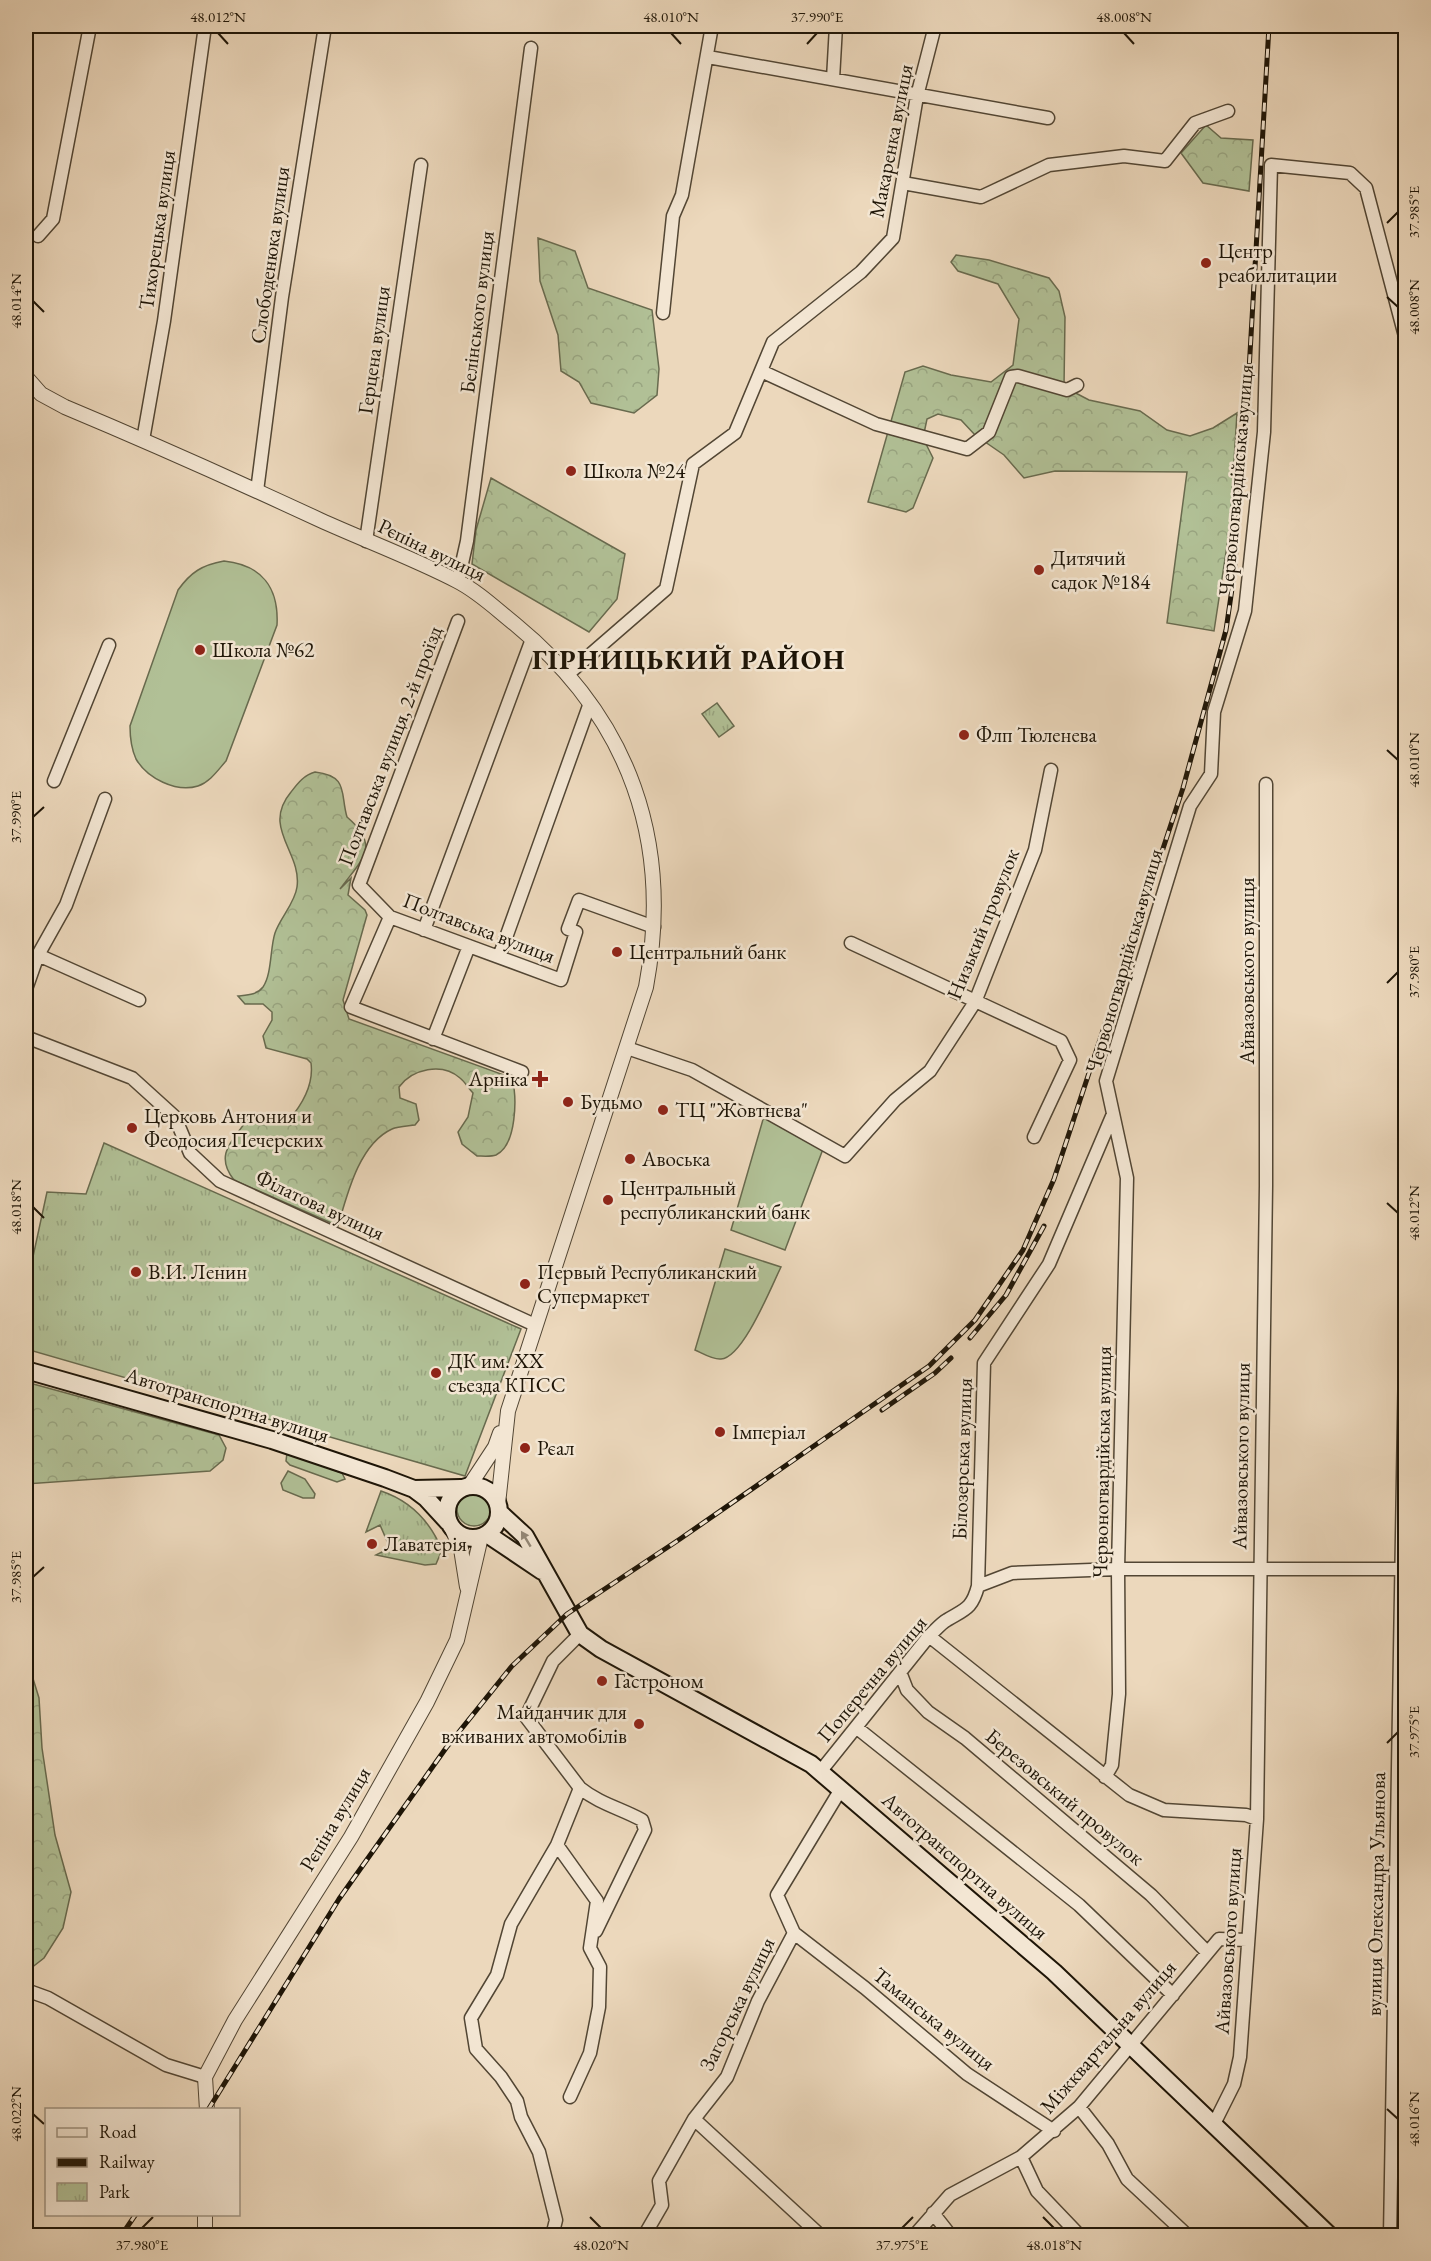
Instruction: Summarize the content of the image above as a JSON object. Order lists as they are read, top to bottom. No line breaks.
{"streets":{"main road":["Автотранспортна вулиця"],"street":["Макаренка вулиця","Тихорецька вулиця","Слободенюка вулиця","Белінського вулиця","Герцена вулиця","Червоногвардійська вулиця","Рєпіна вулиця","Полтавська вулиця, 2-й проїзд","Низький провулок","Полтавська вулиця","Айвазовського вулиця","Філатова вулиця","Білозерська вулиця","Поперечна вулиця","Березовський провулок","вулиця Олександра Ульянова","Загорська вулиця","Таманська вулиця","Міжквартальна вулиця"]},"crossings":[["Макаренка вулиця","Рєпіна вулиця"],["Тихорецька вулиця","Рєпіна вулиця"],["Слободенюка вулиця","Рєпіна вулиця"],["Белінського вулиця","Рєпіна вулиця"],["Герцена вулиця","Рєпіна вулиця"],["Червоногвардійська вулиця","Білозерська вулиця"],["Рєпіна вулиця","Низький провулок"],["Рєпіна вулиця","Полтавська вулиця"],["Рєпіна вулиця","Філатова вулиця"],["Рєпіна вулиця","Автотранспортна вулиця"],["Полтавська вулиця, 2-й проїзд","Полтавська вулиця"],["Айвазовського вулиця","Автотранспортна вулиця"],["Айвазовського вулиця","Міжквартальна вулиця"],["Автотранспортна вулиця","Поперечна вулиця"],["Автотранспортна вулиця","Загорська вулиця"],["Автотранспортна вулиця","Міжквартальна вулиця"],["Білозерська вулиця","Поперечна вулиця"],["Поперечна вулиця","Березовський провулок"],["Березовський провулок","Міжквартальна вулиця"],["Загорська вулиця","Таманська вулиця"],["Таманська вулиця","Міжквартальна вулиця"]],"districts":["ГІРНИЦЬКИЙ РАЙОН"],"places":{"other":["Центр реабилитации","Школа №24","Дитячий садок №184","Школа №62","Флп Тюленева","Центральний банк","Будьмо","ТЦ \"Жовтнева\"","Церковь Антония и Феодосия Печерских","Авоська","Центральный республиканский банк","В.И. Ленин","Первый Республиканский Супермаркет","ДК им. XX съезда КПСС","Імперіал","Рєал","Лаватерія","Гастроном","Майданчик для вживаних автомобілів"],"health":["Арніка"]},"legend":["Road","Railway","Park"],"coordinates":["48.012°N","48.010°N","37.990°E","48.008°N","37.985°E","48.014°N","37.980°E","48.018°N","37.975°E","48.022°N","48.016°N","48.020°N"]}
